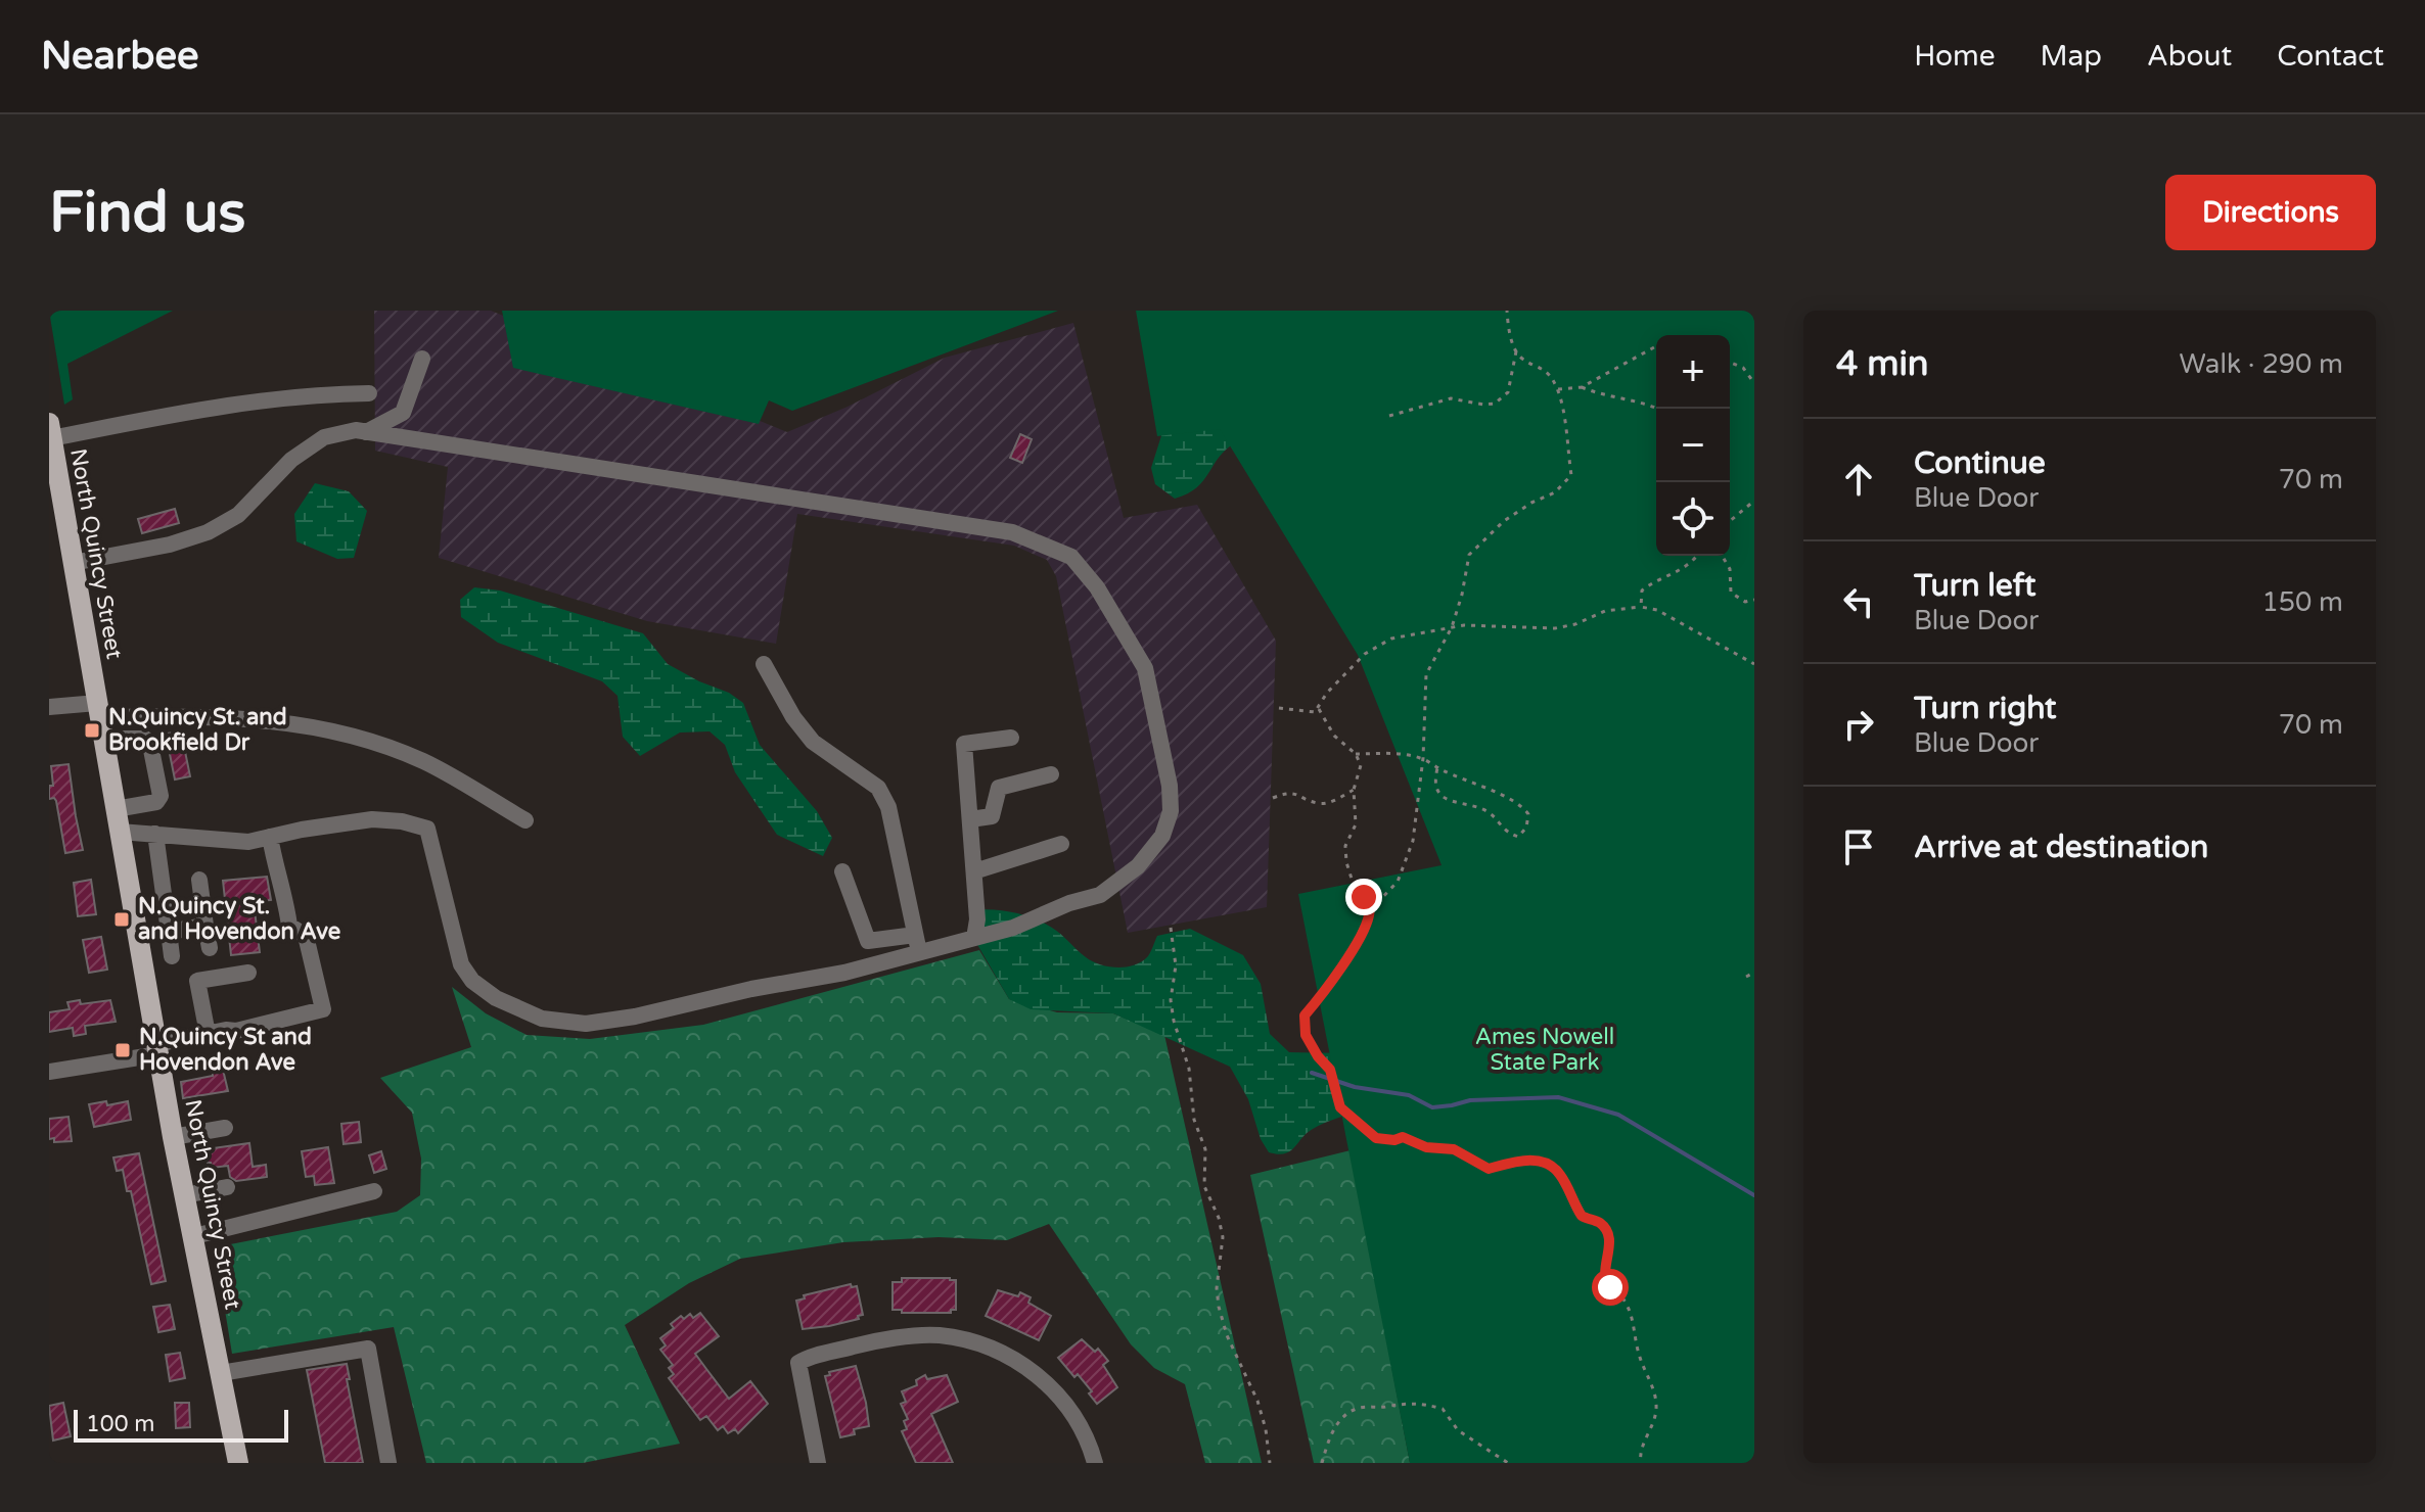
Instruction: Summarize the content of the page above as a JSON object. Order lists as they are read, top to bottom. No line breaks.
{"streets":{"main road":["North Quincy Street"]},"parks":["Ames Nowell State Park"],"places":{"transit":["N.Quincy St. and Brookfield Dr","N.Quincy St. and Hovendon Ave","N.Quincy St and Hovendon Ave"]},"scale_bar":"100 m","page":{"header":"Nearbee","nav":["Home","Map","About","Contact"],"buttons":"Directions","title":"Find us","heading":["4 min","Walk · 290 m"],"map_buttons":["+","−"],"list":[["Continue","Blue Door","70 m"],["Turn left","Blue Door","150 m"],["Turn right","Blue Door","70 m"],"Arrive at destination"],"scale":"100 m"}}
